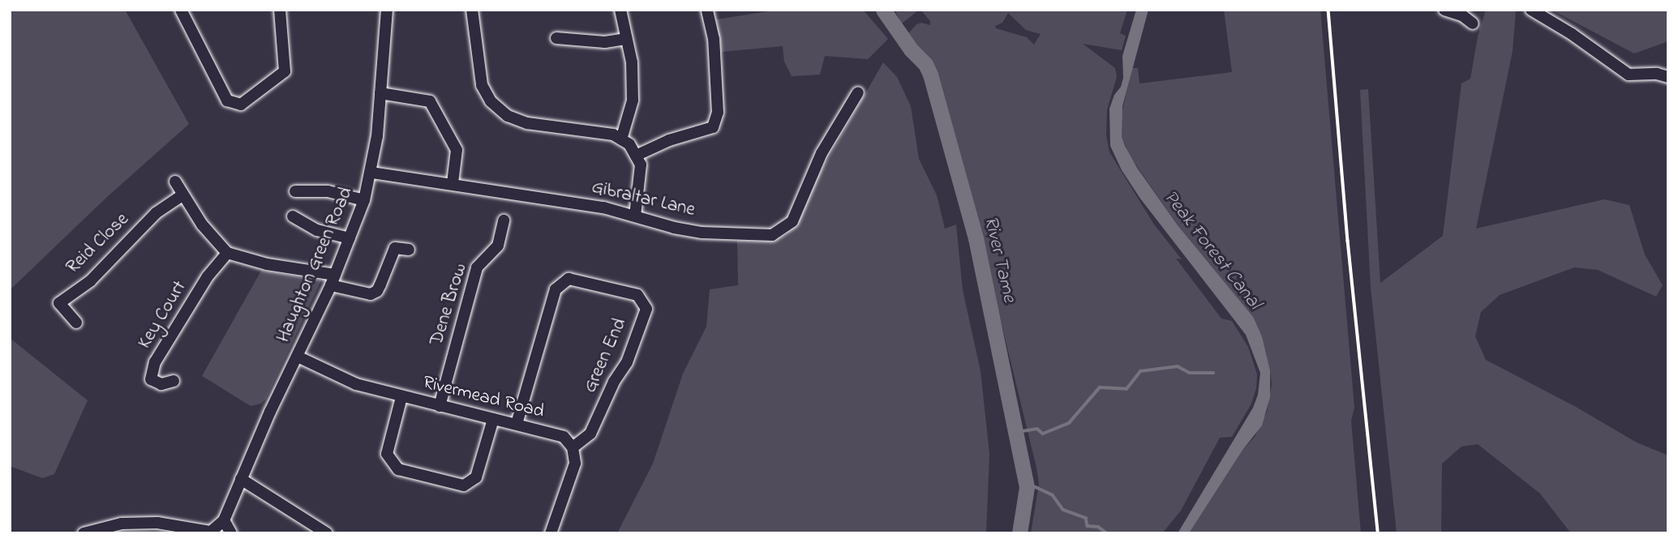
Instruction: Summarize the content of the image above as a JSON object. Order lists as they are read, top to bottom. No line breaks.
{"streets":{"street":["Gibraltar Lane","Reid Close","Haughton Green Road","Dene Brow","Key Court","Green End","Rivermead Road"]},"crossings":[["Gibraltar Lane","Haughton Green Road"],["Haughton Green Road","Rivermead Road"],["Dene Brow","Rivermead Road"],["Green End","Rivermead Road"]],"water":["Peak Forest Canal","River Tame"]}
